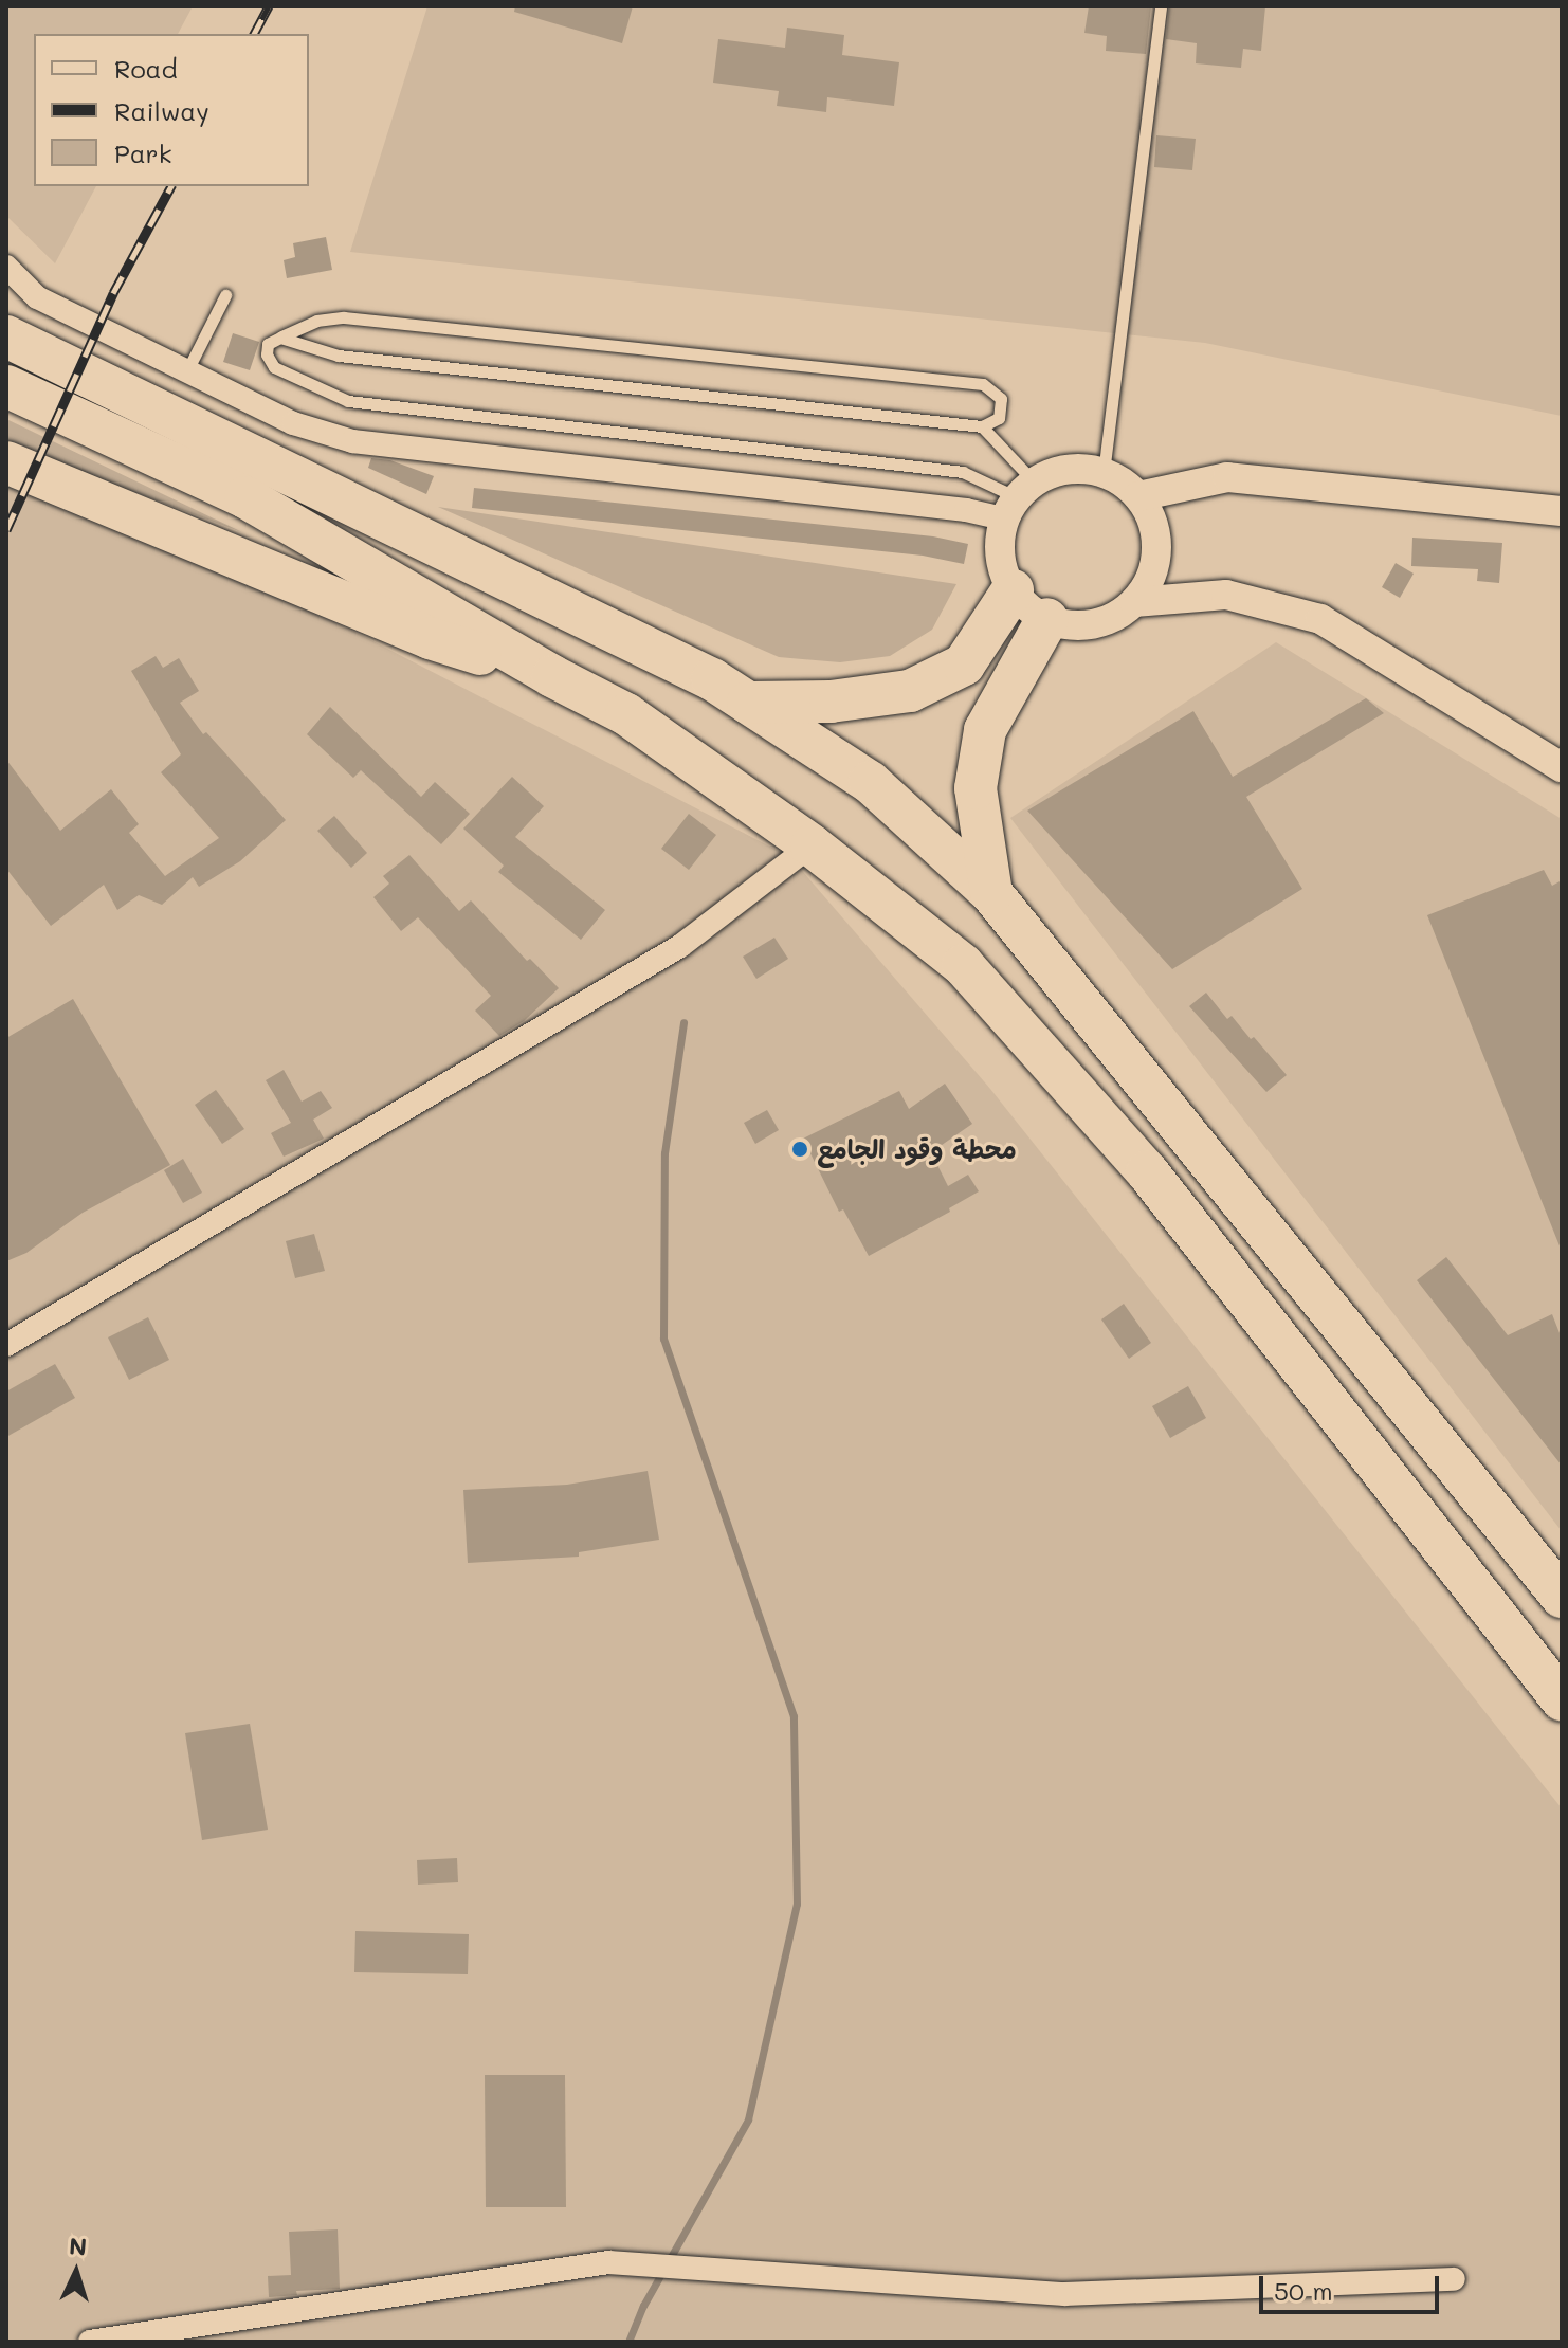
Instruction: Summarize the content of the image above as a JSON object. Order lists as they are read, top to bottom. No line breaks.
{"places":["محطة وقود الجامع"],"legend":["Road","Railway","Park"],"scale_bar":"50 m","north":"top"}
